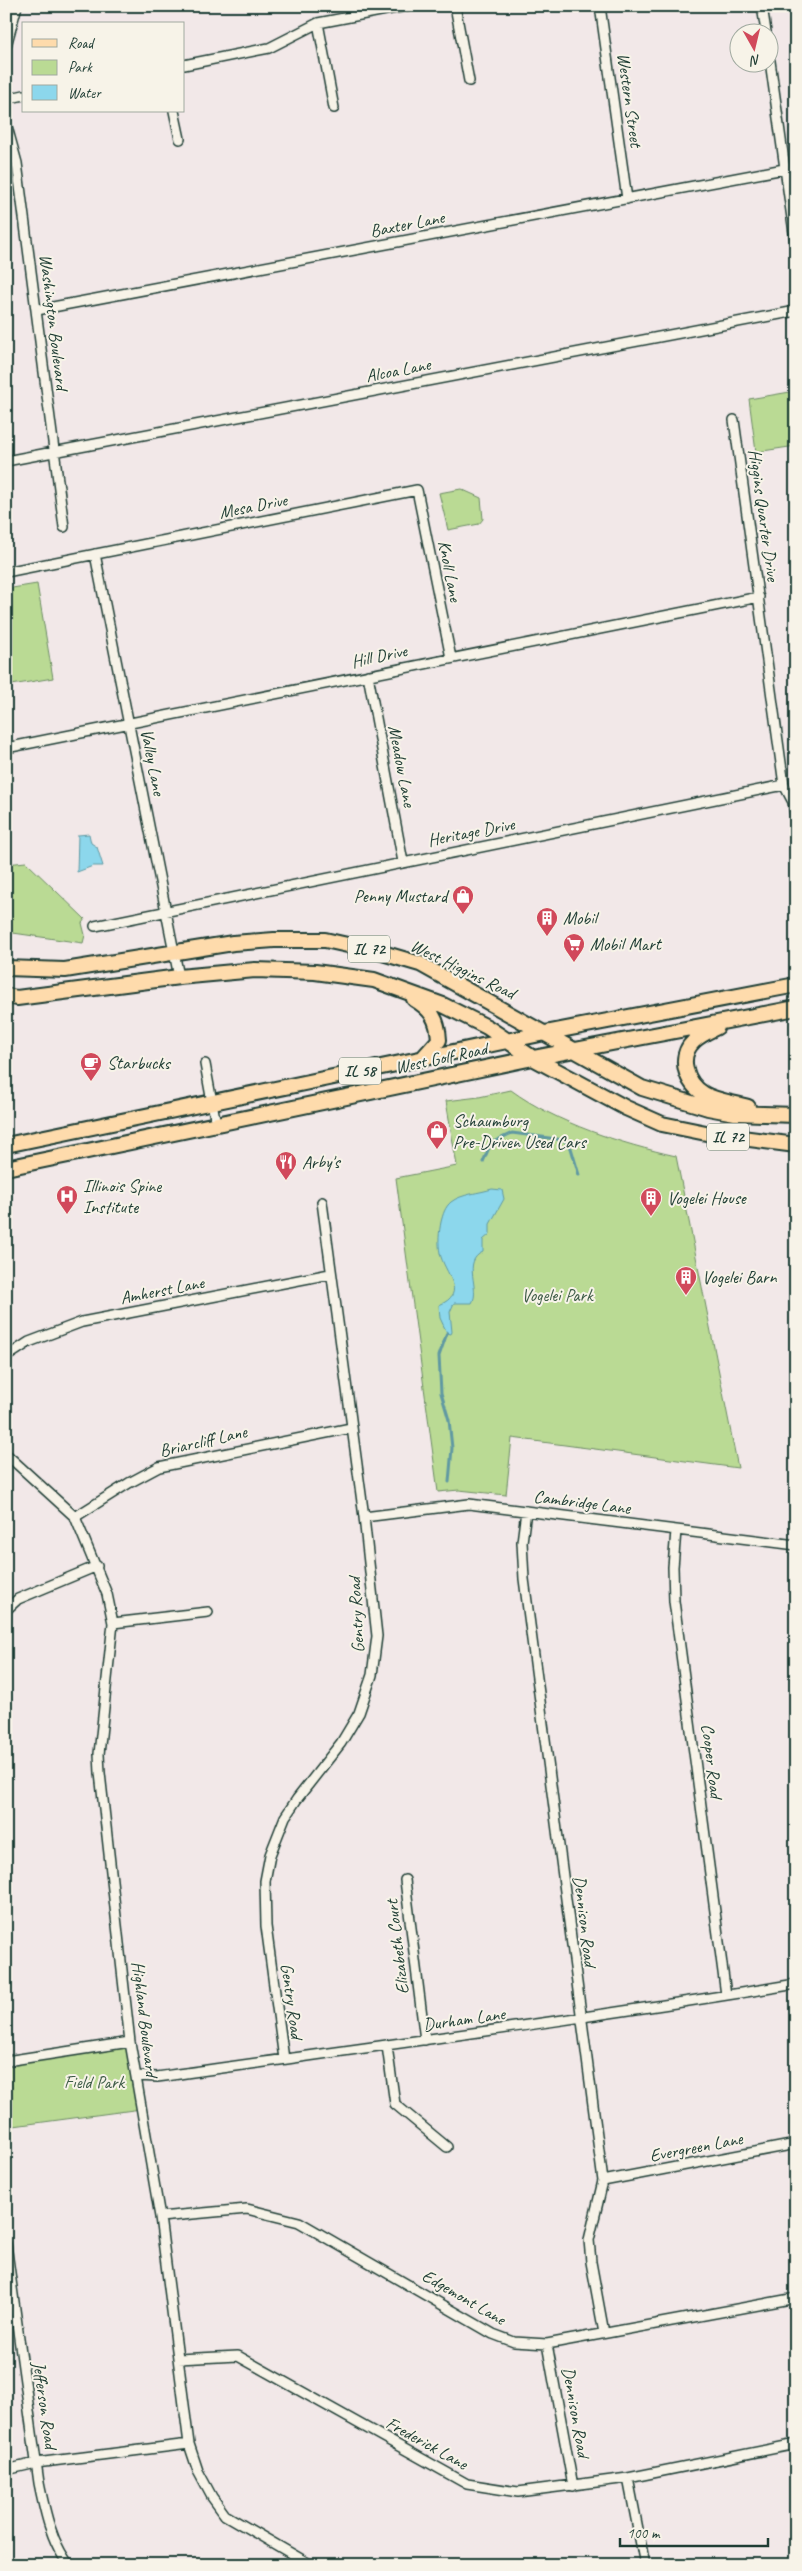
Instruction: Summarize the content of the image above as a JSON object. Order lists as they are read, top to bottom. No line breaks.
{"streets":{"main road":["IL 72","West Higgins Road","West Golf Road","IL 58"],"street":["Western Street","Baxter Lane","Washington Boulevard","Alcoa Lane","Mesa Drive","Higgins Quarter Drive","Knoll Lane","Hill Drive","Valley Lane","Meadow Lane","Heritage Drive","Amherst Lane","Briarcliff Lane","Cambridge Lane","Gentry Road","Cooper Road","Dennison Road","Elizabeth Court","Highland Boulevard","Durham Lane","Evergreen Lane","Edgemont Lane","Jefferson Road","Frederick Lane"]},"crossings":[["Western Street","Baxter Lane"],["Baxter Lane","Washington Boulevard"],["Washington Boulevard","Alcoa Lane"],["Mesa Drive","Knoll Lane"],["Mesa Drive","Valley Lane"],["Higgins Quarter Drive","Hill Drive"],["Higgins Quarter Drive","Heritage Drive"],["Knoll Lane","Hill Drive"],["Hill Drive","Valley Lane"],["Hill Drive","Meadow Lane"],["Valley Lane","Heritage Drive"],["Valley Lane","IL 72"],["Valley Lane","West Higgins Road"],["Meadow Lane","Heritage Drive"],["IL 72","West Golf Road"],["West Higgins Road","West Golf Road"],["Amherst Lane","Gentry Road"],["Briarcliff Lane","Gentry Road"],["Briarcliff Lane","Highland Boulevard"],["Cambridge Lane","Gentry Road"],["Cambridge Lane","Cooper Road"],["Cambridge Lane","Dennison Road"],["Gentry Road","Durham Lane"],["Cooper Road","Durham Lane"],["Dennison Road","Durham Lane"],["Dennison Road","Evergreen Lane"],["Dennison Road","Edgemont Lane"],["Dennison Road","Frederick Lane"],["Elizabeth Court","Durham Lane"],["Highland Boulevard","Durham Lane"],["Highland Boulevard","Edgemont Lane"],["Highland Boulevard","Frederick Lane"]],"parks":["Vogelei Park","Field Park"],"places":{"shop":["Penny Mustard","Schaumburg Pre-Driven Used Cars"],"building":["Mobil","Vogelei House","Vogelei Barn"],"supermarket":["Mobil Mart"],"cafe":["Starbucks"],"restaurant":["Arby's"],"hospital":["Illinois Spine Institute"]},"legend":["Road","Park","Water"],"scale_bar":"100 m","north":"bottom"}
